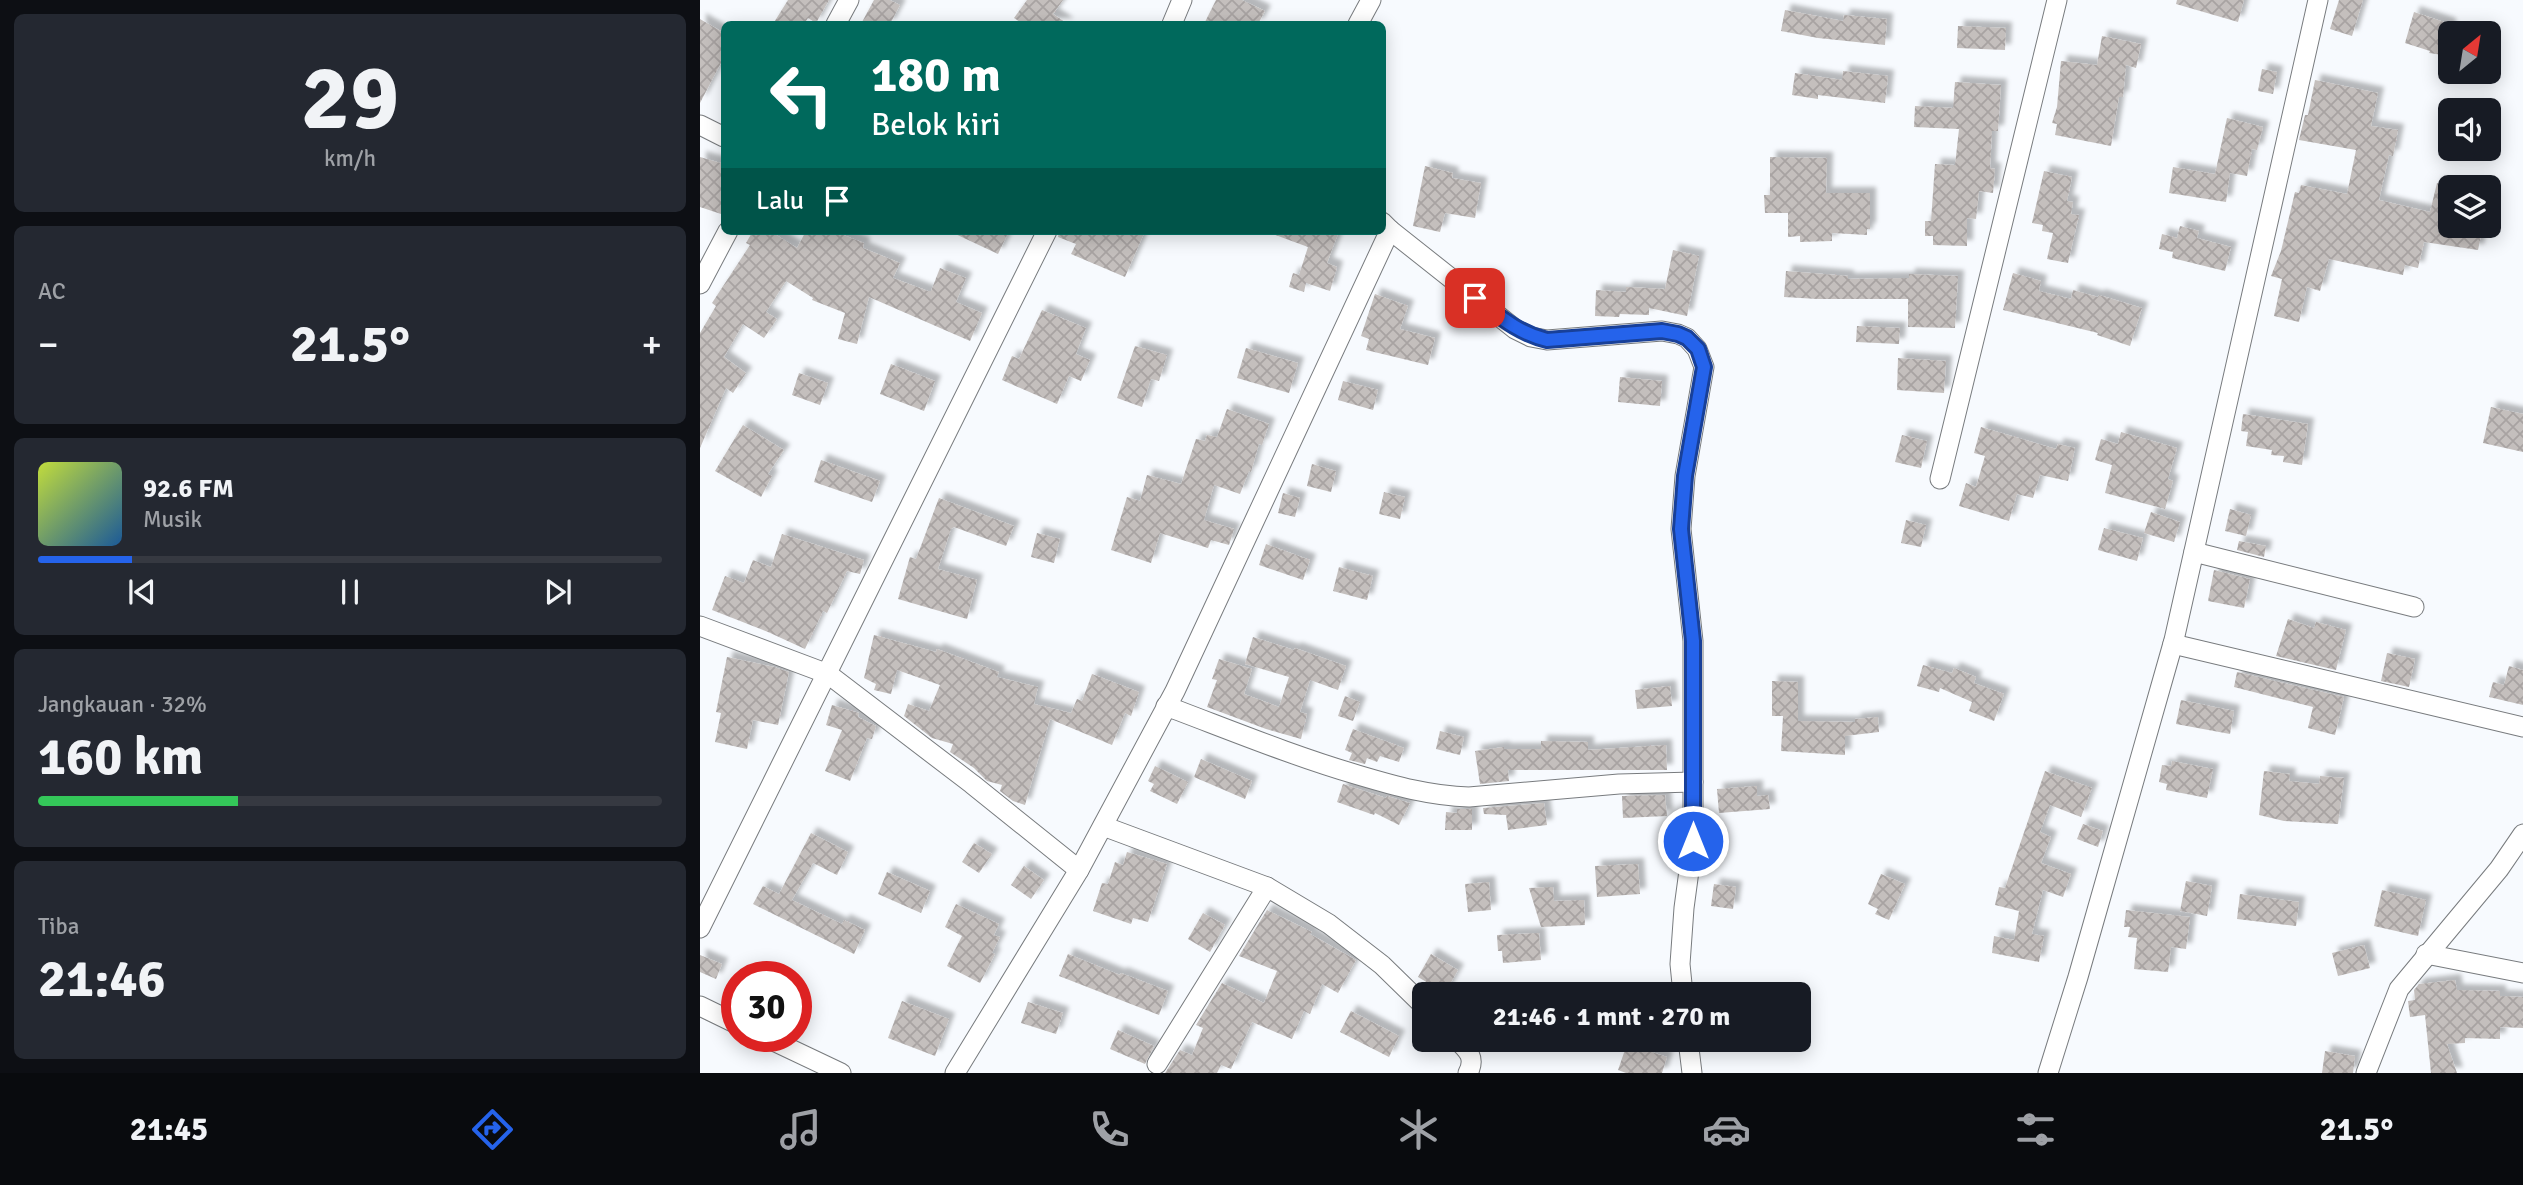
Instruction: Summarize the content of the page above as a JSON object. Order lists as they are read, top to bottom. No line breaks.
{"north":"top right","page":{"tile":[["29","km/h"],"AC",["Jangkauan · 32%","160 km"],["Tiba","21:46"]],"turn":["180 m","Belok kiri"],"then":"Lalu","heat":["−","21.5°","+"],"song":["92.6 FM","Musik"],"limit":"30","trip":"21:46 · 1 mnt · 270 m","tabs":["21:45","21.5°"]}}
